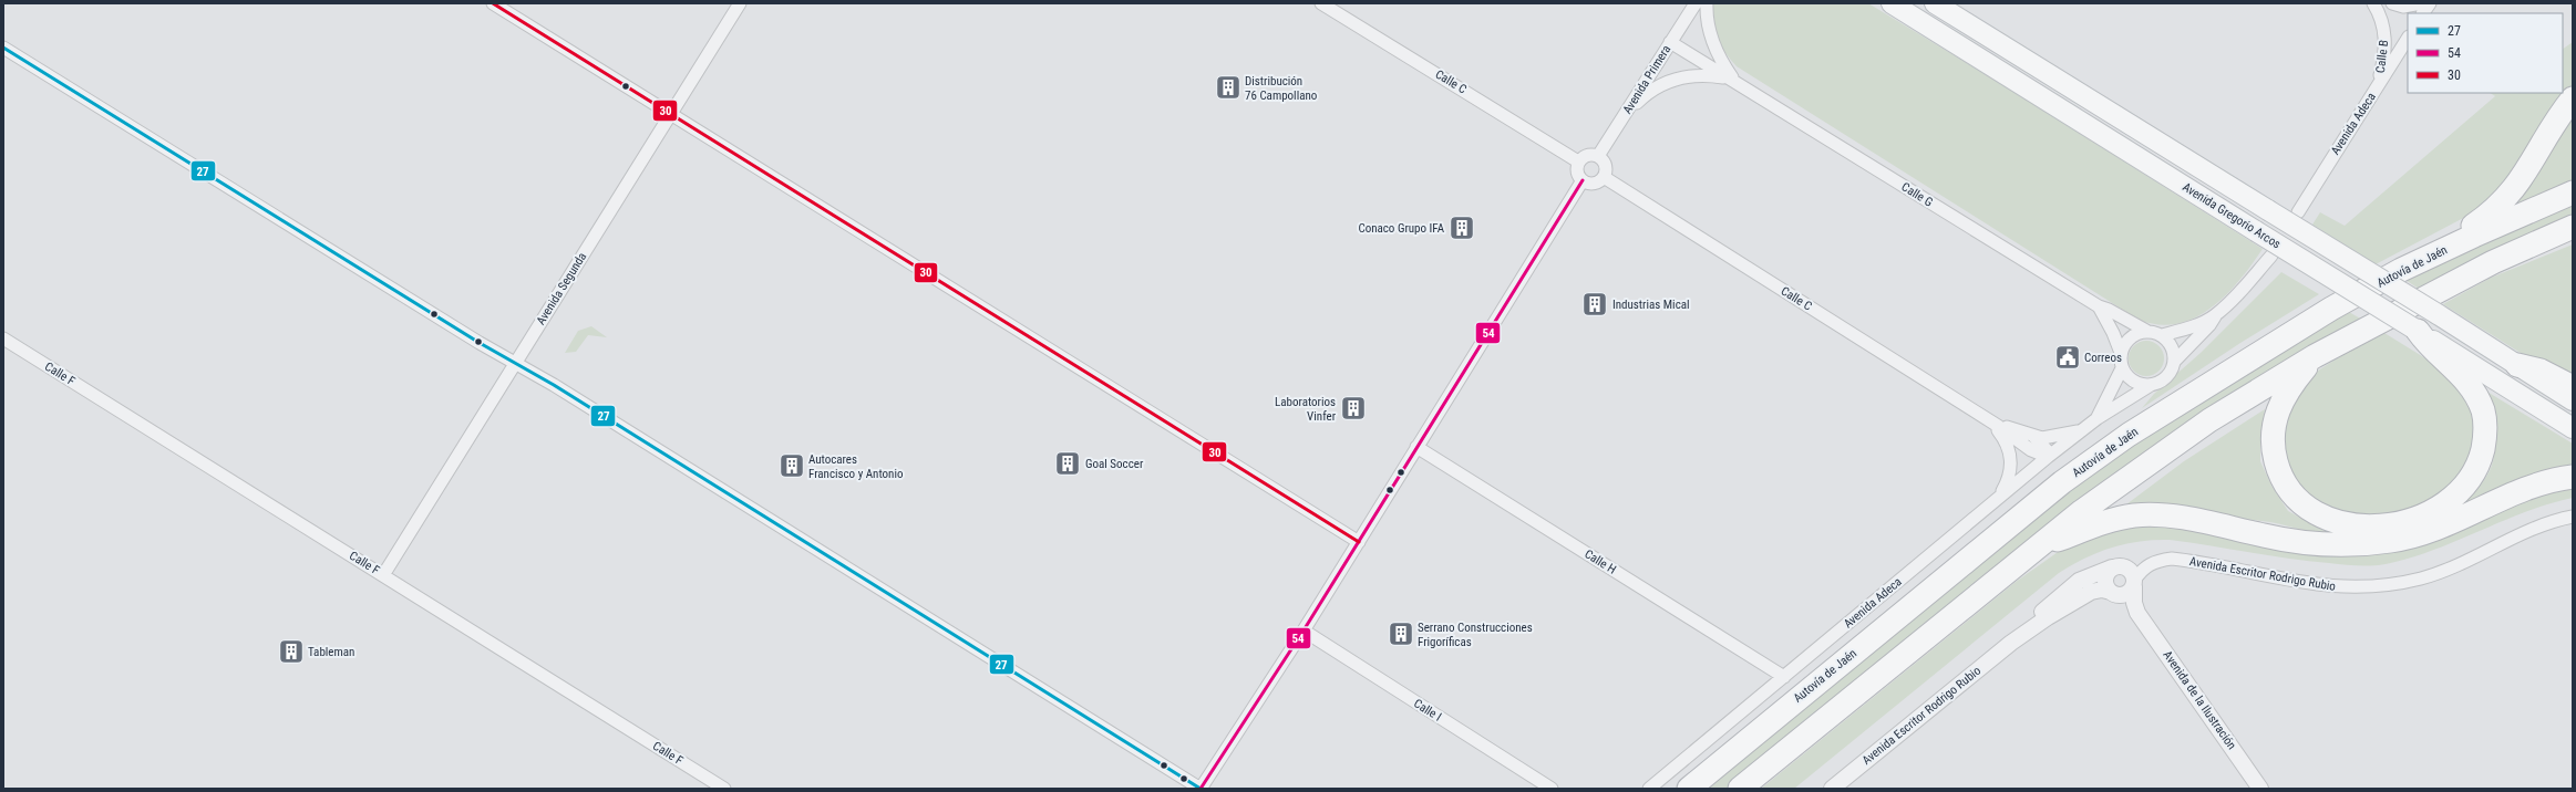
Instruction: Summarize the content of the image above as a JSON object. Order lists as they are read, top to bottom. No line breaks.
{"streets":{"highway":["Autovía de Jaén"],"main road":["Avenida Gregorio Arcos"],"street":["Calle B","Avenida Primera","Calle C","Avenida Adeca","Calle G","Avenida Segunda","Calle F","Calle H","Avenida Escritor Rodrigo Rubio","Avenida de la Ilustración","Calle I"]},"crossings":[["Calle B","Avenida Adeca"],["Avenida Primera","Calle C"],["Avenida Primera","Calle G"],["Calle C","Avenida Adeca"],["Avenida Adeca","Calle G"],["Avenida Adeca","Calle H"],["Avenida Segunda","Calle F"],["Avenida Escritor Rodrigo Rubio","Avenida de la Ilustración"]],"places":{"building":["Distribución 76 Campollano","Conaco Grupo IFA","Industrias Mical","Laboratorios Vinfer","Goal Soccer","Autocares Francisco y Antonio","Serrano Construcciones Frigoríficas","Tableman"],"public building":["Correos"]},"lines":["transit line 30","transit line 27","transit line 54"],"legend":["27","54","30"]}
